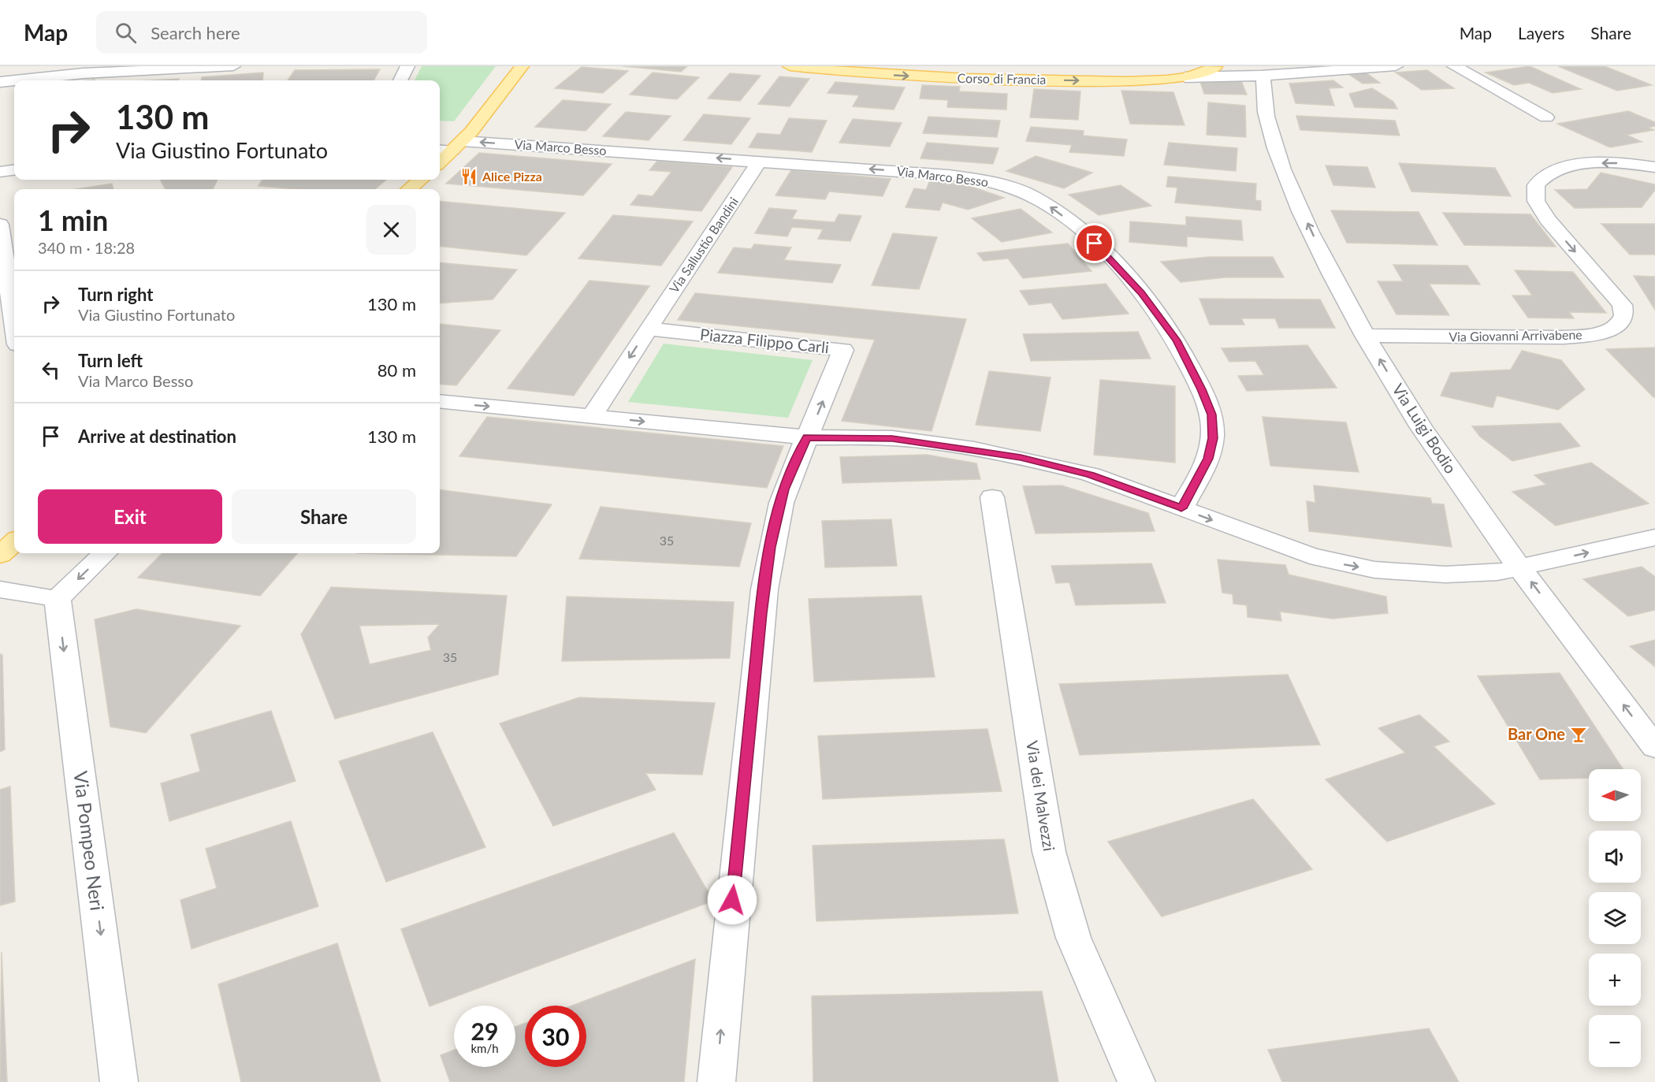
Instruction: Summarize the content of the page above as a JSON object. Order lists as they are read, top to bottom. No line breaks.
{"streets":{"main road":["Corso di Francia"],"street":["Via Marco Besso","Via Sallustio Bandini","Via Giovanni Arrivabene","Piazza Filippo Carli","Via Luigi Bodio","Via dei Malvezzi","Via Pompeo Neri"]},"crossings":[["Corso di Francia","Via Luigi Bodio"],["Via Marco Besso","Via Sallustio Bandini"],["Via Sallustio Bandini","Piazza Filippo Carli"],["Via Giovanni Arrivabene","Via Luigi Bodio"]],"one_way":["Via Marco Besso","Via Luigi Bodio","Via Pompeo Neri"],"places":{"restaurant":["Alice Pizza"],"bar":["Bar One"]},"house_numbers":["35","35"],"north":"left","page":{"header":"Map","search":"Search here","nav":["Map","Layers","Share"],"turn":["130 m","Via Giustino Fortunato"],"heading":["1 min","340 m · 18:28"],"list":[{"name":"Turn right","note":"Via Giustino Fortunato","value":"130 m"},{"name":"Turn left","note":"Via Marco Besso","value":"80 m"},{"name":"Arrive at destination","value":"130 m"}],"buttons":["Exit","Share"],"map_buttons":["+","−"],"speed":"29 km/h","limit":"30"}}
